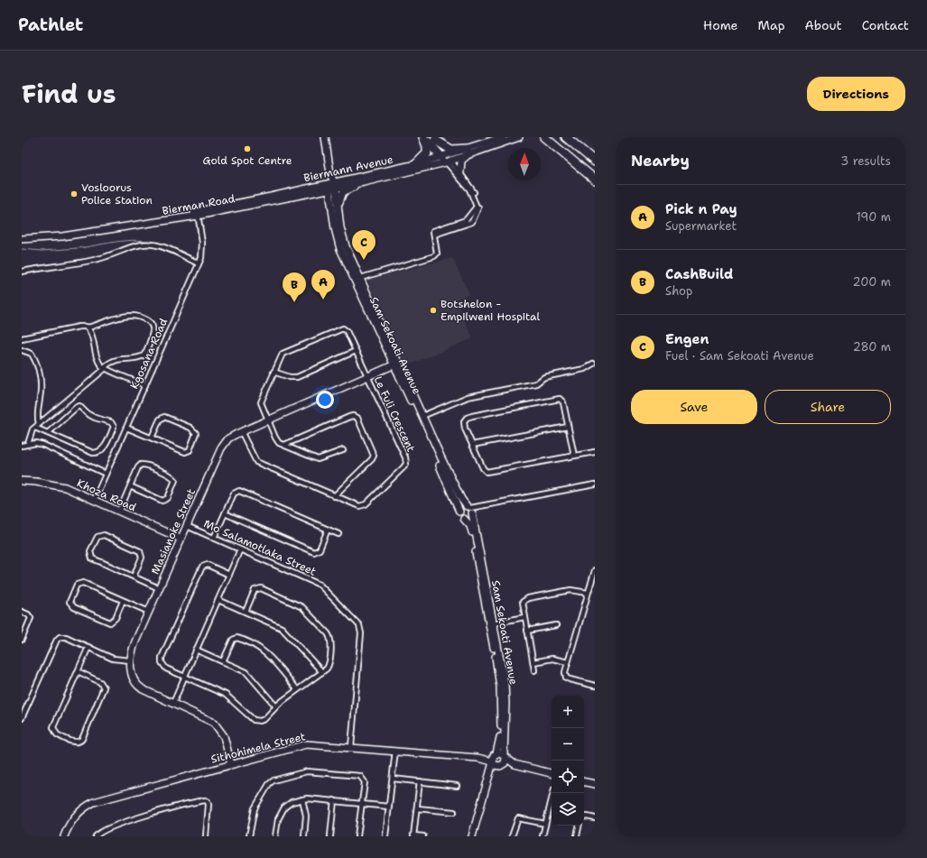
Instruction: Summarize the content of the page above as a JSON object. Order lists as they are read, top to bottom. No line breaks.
{"streets":{"street":["Biermann Avenue","Bierman Road","Sam Sekoati Avenue","Kgosana Road","Le Fuli Crescent","Khoza Road","Masianoke Street","Mo Salamotlaka Street","Sithohimela Street"]},"crossings":[["Biermann Avenue","Bierman Road"],["Biermann Avenue","Sam Sekoati Avenue"],["Biermann Avenue","Kgosana Road"],["Bierman Road","Kgosana Road"],["Sam Sekoati Avenue","Masianoke Street"],["Sam Sekoati Avenue","Sithohimela Street"],["Kgosana Road","Khoza Road"],["Le Fuli Crescent","Masianoke Street"],["Khoza Road","Masianoke Street"],["Masianoke Street","Mo Salamotlaka Street"],["Masianoke Street","Sithohimela Street"],["Mo Salamotlaka Street","Sithohimela Street"]],"places":["Gold Spot Centre","Vosloorus Police Station","Botshelon - Empilweni Hospital"],"north":"top","page":{"header":"Pathlet","nav":["Home","Map","About","Contact"],"title":"Find us","buttons":["Directions",["Save","Share"]],"heading":["Nearby","3 results"],"list":[{"mark":"A","name":"Pick n Pay","note":"Supermarket","value":"190 m"},{"mark":"B","name":"CashBuild","note":"Shop","value":"200 m"},{"mark":"C","name":"Engen","note":"Fuel · Sam Sekoati Avenue","value":"280 m"}],"pins":["C","A","B"],"map_buttons":["+","−"]}}
